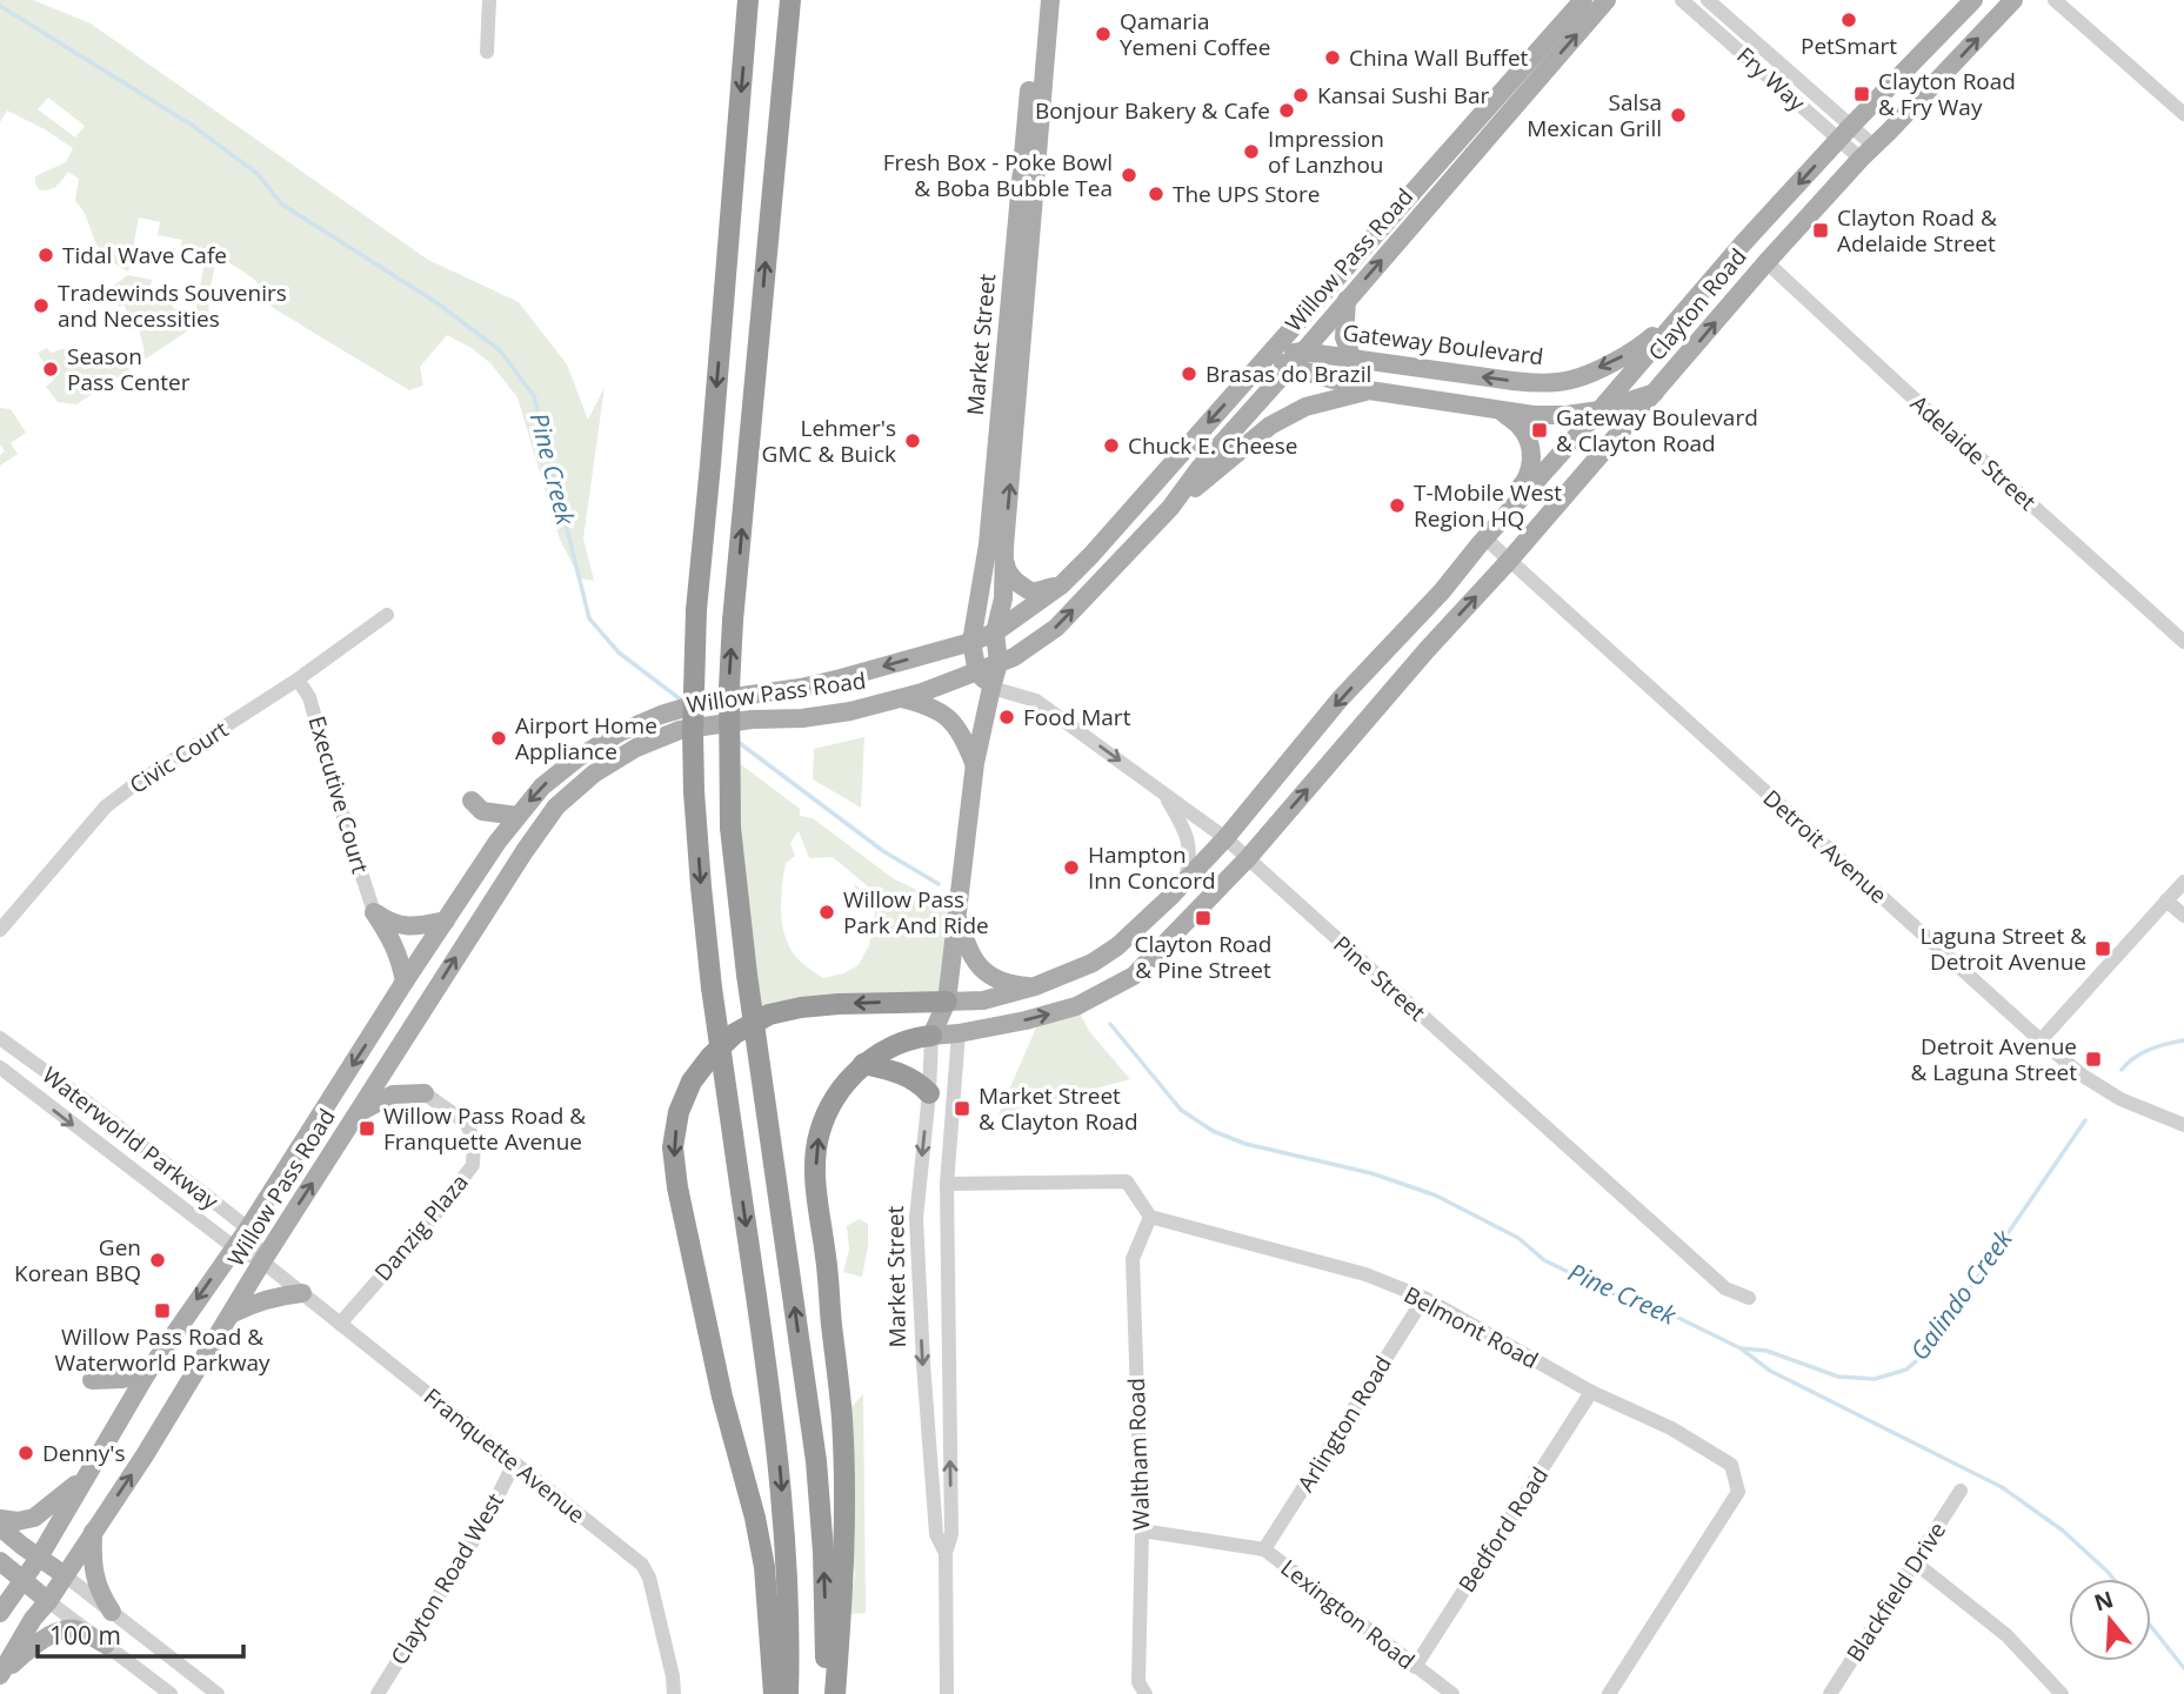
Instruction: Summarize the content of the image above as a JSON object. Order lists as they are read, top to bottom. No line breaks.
{"streets":{"main road":["Willow Pass Road","Clayton Road","Market Street","Gateway Boulevard"],"street":["Fry Way","Adelaide Street","Civic Court","Executive Court","Detroit Avenue","Pine Street","Waterworld Parkway","Danzig Plaza","Belmont Road","Arlington Road","Waltham Road","Franquette Avenue","Bedford Road","Clayton Road West","Blackfield Drive","Lexington Road"]},"crossings":[["Fry Way","Clayton Road"],["Willow Pass Road","Market Street"],["Willow Pass Road","Gateway Boulevard"],["Willow Pass Road","Waterworld Parkway"],["Willow Pass Road","Franquette Avenue"],["Clayton Road","Market Street"],["Clayton Road","Gateway Boulevard"],["Clayton Road","Adelaide Street"],["Clayton Road","Detroit Avenue"],["Clayton Road","Pine Street"],["Market Street","Pine Street"],["Civic Court","Executive Court"],["Waterworld Parkway","Franquette Avenue"],["Danzig Plaza","Franquette Avenue"],["Belmont Road","Arlington Road"],["Belmont Road","Waltham Road"],["Belmont Road","Bedford Road"],["Arlington Road","Lexington Road"],["Waltham Road","Lexington Road"],["Franquette Avenue","Clayton Road West"],["Bedford Road","Lexington Road"]],"water":["Pine Creek","Galindo Creek"],"places":{"other":["PetSmart","Qamaria Yemeni Coffee","China Wall Buffet","Kansai Sushi Bar","Bonjour Bakery & Cafe","Salsa Mexican Grill","Impression of Lanzhou","Fresh Box - Poke Bowl & Boba Bubble Tea","The UPS Store","Tidal Wave Cafe","Tradewinds Souvenirs and Necessities","Season Pass Center","Brasas do Brazil","Lehmer's GMC & Buick","Chuck E. Cheese","T-Mobile West Region HQ","Food Mart","Airport Home Appliance","Hampton Inn Concord","Willow Pass Park And Ride","Gen Korean BBQ","Denny's"],"transit":["Clayton Road & Fry Way","Clayton Road & Adelaide Street","Gateway Boulevard & Clayton Road","Clayton Road & Pine Street","Laguna Street & Detroit Avenue","Detroit Avenue & Laguna Street","Market Street & Clayton Road","Willow Pass Road & Franquette Avenue","Willow Pass Road & Waterworld Parkway"]},"scale_bar":"100 m","north":"top"}
